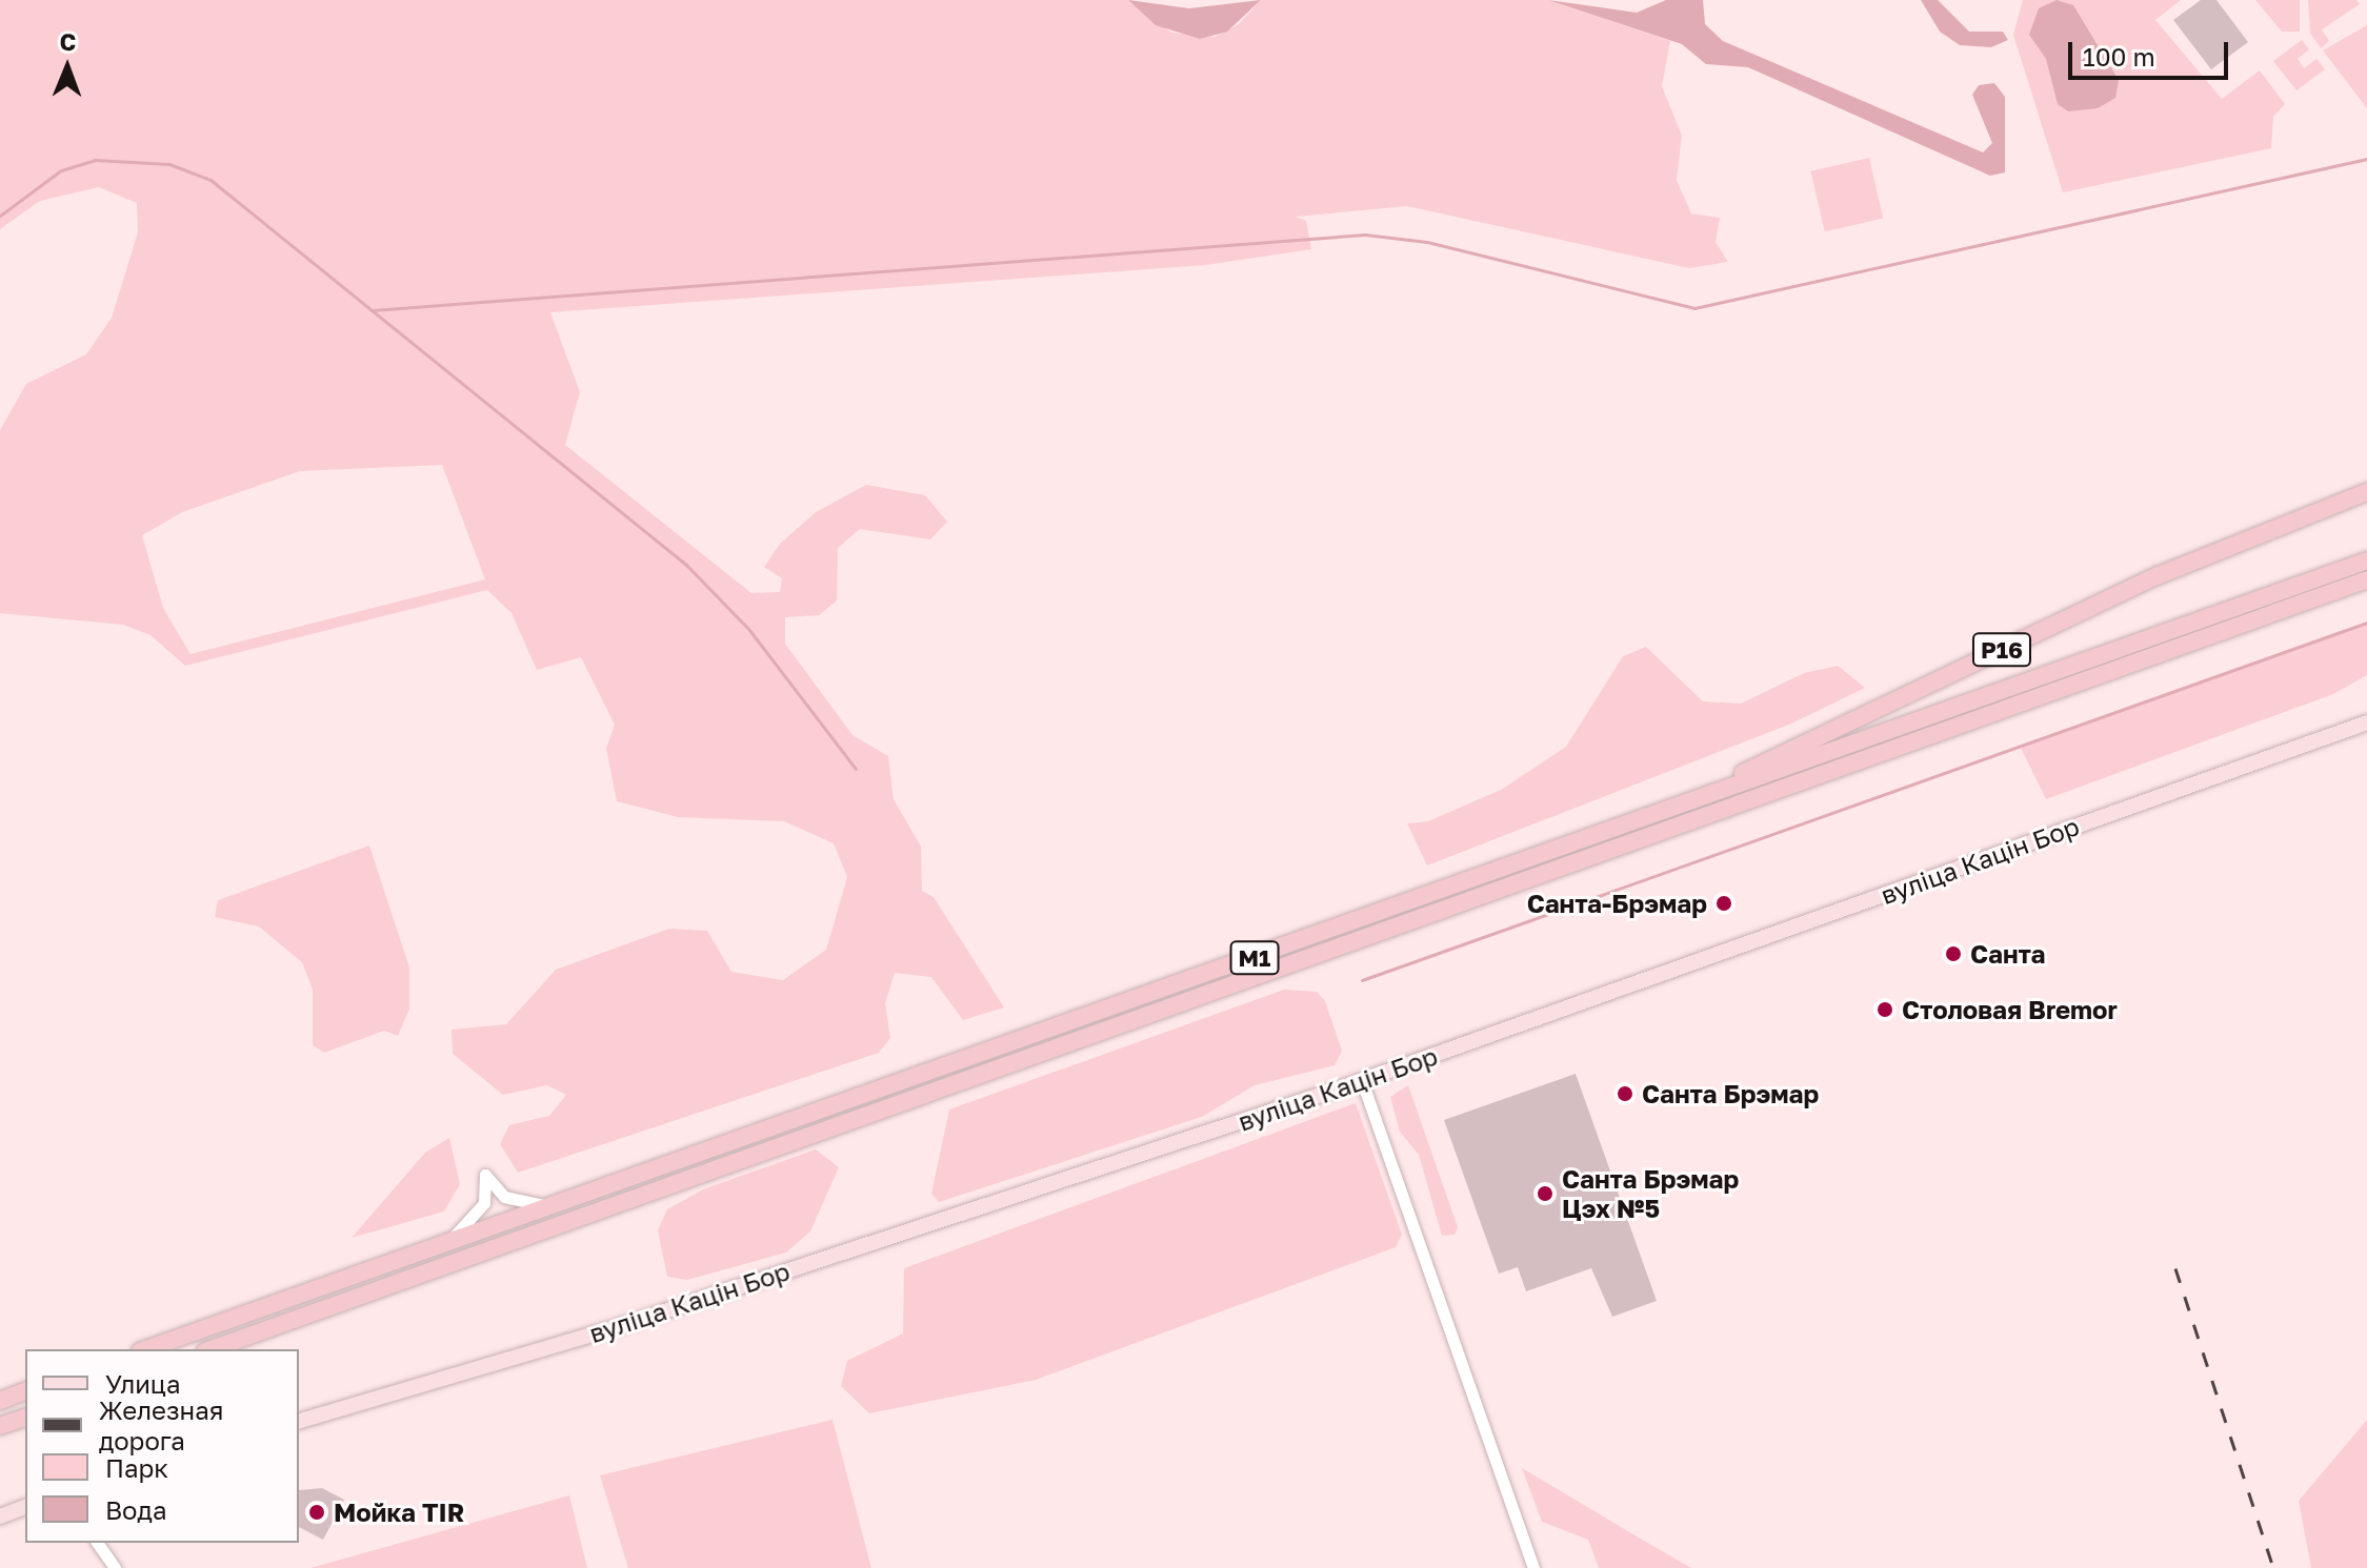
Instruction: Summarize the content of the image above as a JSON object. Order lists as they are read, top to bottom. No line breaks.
{"streets":{"highway":["Р16","М1"],"main road":["вуліца Кацін Бор"]},"crossings":[["Р16","М1"]],"places":["Санта-Брэмар","Санта","Столовая Bremor","Санта Брэмар","Санта Брэмар Цэх №5","Мойка TIR"],"legend":["Улица","Железная дорога","Парк","Вода"],"scale_bar":"100 m","north":"top"}
